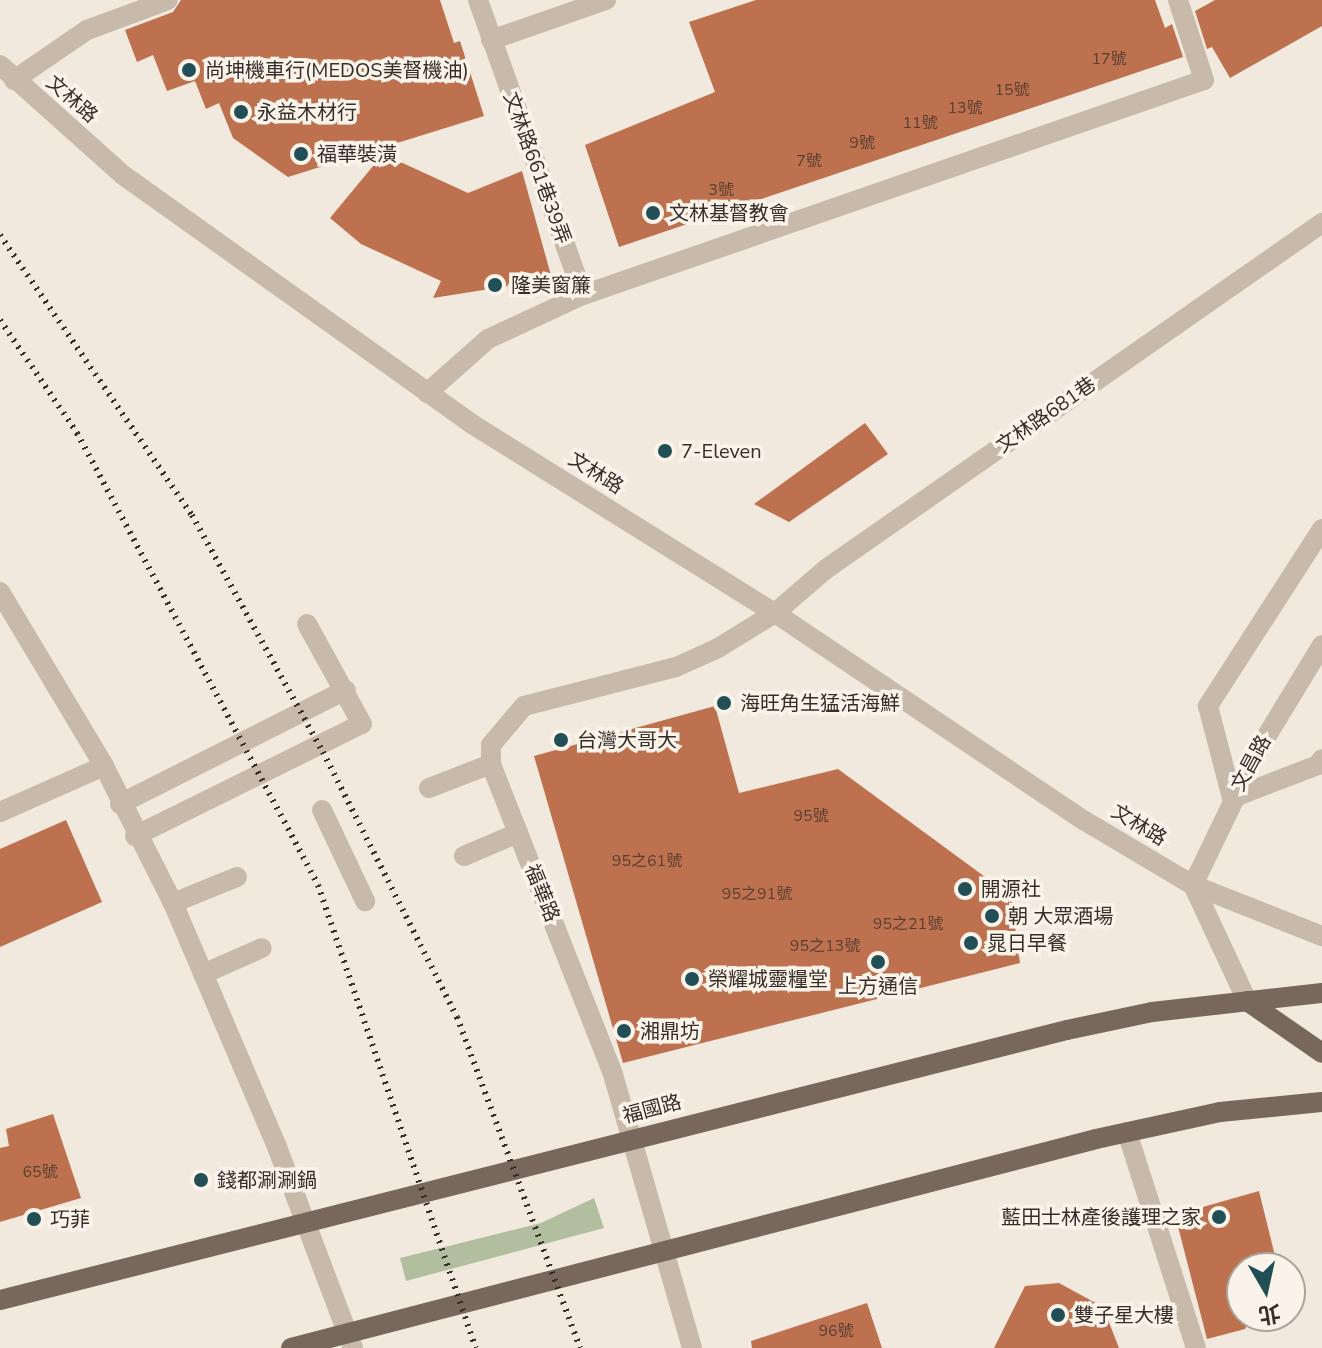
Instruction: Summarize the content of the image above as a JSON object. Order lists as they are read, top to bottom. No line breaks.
{"streets":{"main road":["福國路"],"street":["文林路","文林路661巷39弄","文林路681巷","文昌路","福華路"]},"crossings":[["文林路","文林路681巷"],["文林路","文昌路"],["福華路","福國路"]],"places":["尚坤機車行(MEDOS美督機油)","永益木材行","福華裝潢","文林基督教會","隆美窗簾","7-Eleven","海旺角生猛活海鮮","台灣大哥大","開源社","朝 大眾酒場","晁日早餐","上方通信","榮耀城靈糧堂","湘鼎坊","錢都涮涮鍋","藍田士林產後護理之家","巧菲","雙子星大樓"],"house_numbers":["17號","15號","13號","11號","9號","7號","3號","95號","95之61號","95之91號","95之21號","95之13號","65號","96號"],"north":"bottom"}
